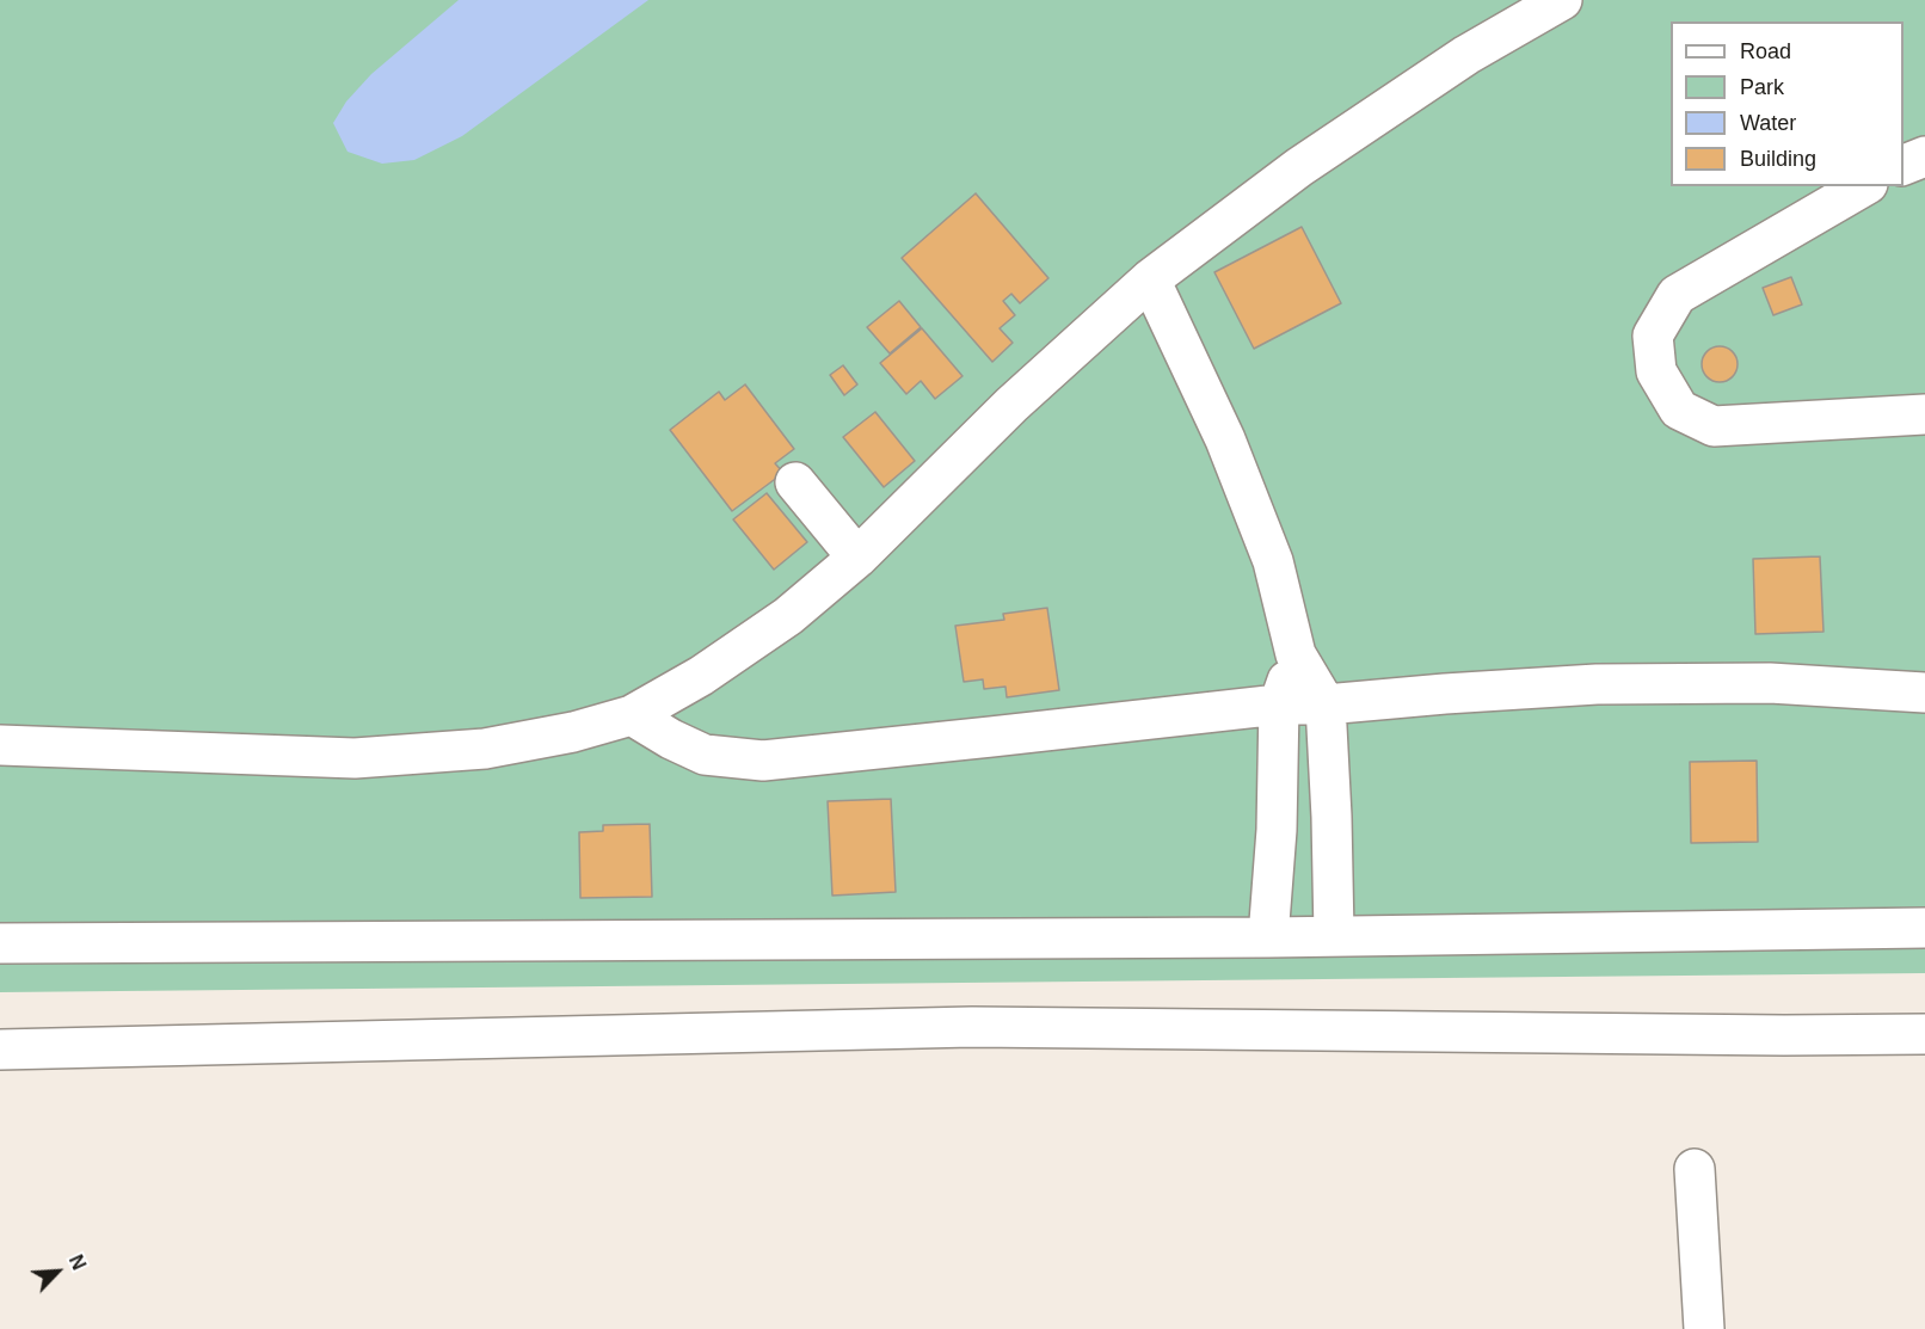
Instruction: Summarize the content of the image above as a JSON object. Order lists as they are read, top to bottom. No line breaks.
{"legend":["Road","Park","Water","Building"],"north":"top right"}
